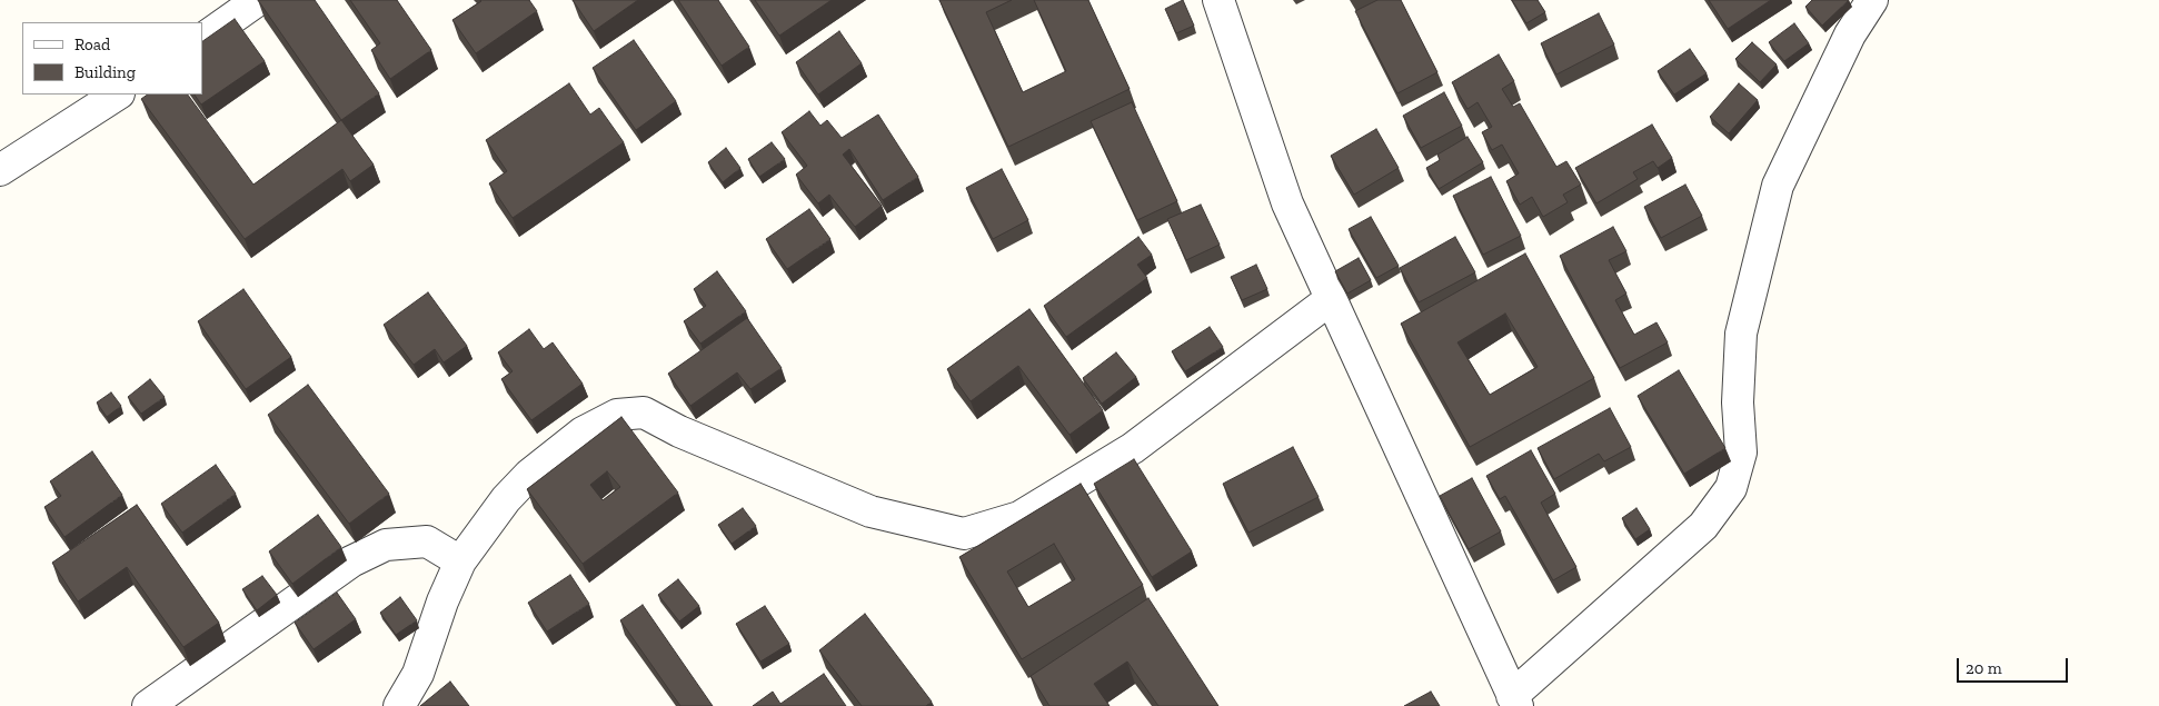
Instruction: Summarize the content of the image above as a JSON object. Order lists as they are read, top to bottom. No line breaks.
{"legend":["Road","Building"],"scale_bar":"20 m"}
